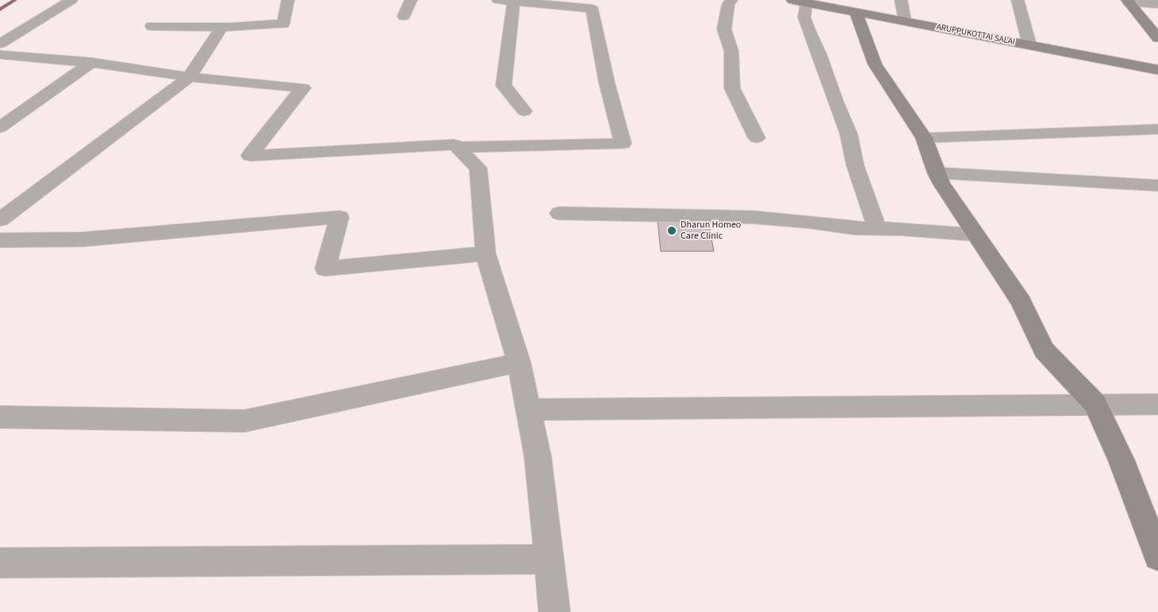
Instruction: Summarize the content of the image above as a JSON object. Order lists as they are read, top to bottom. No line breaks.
{"streets":{"main road":["ARUPPUKOTTAI SALAI"]},"places":["Dharun Homeo Care Clinic"]}
